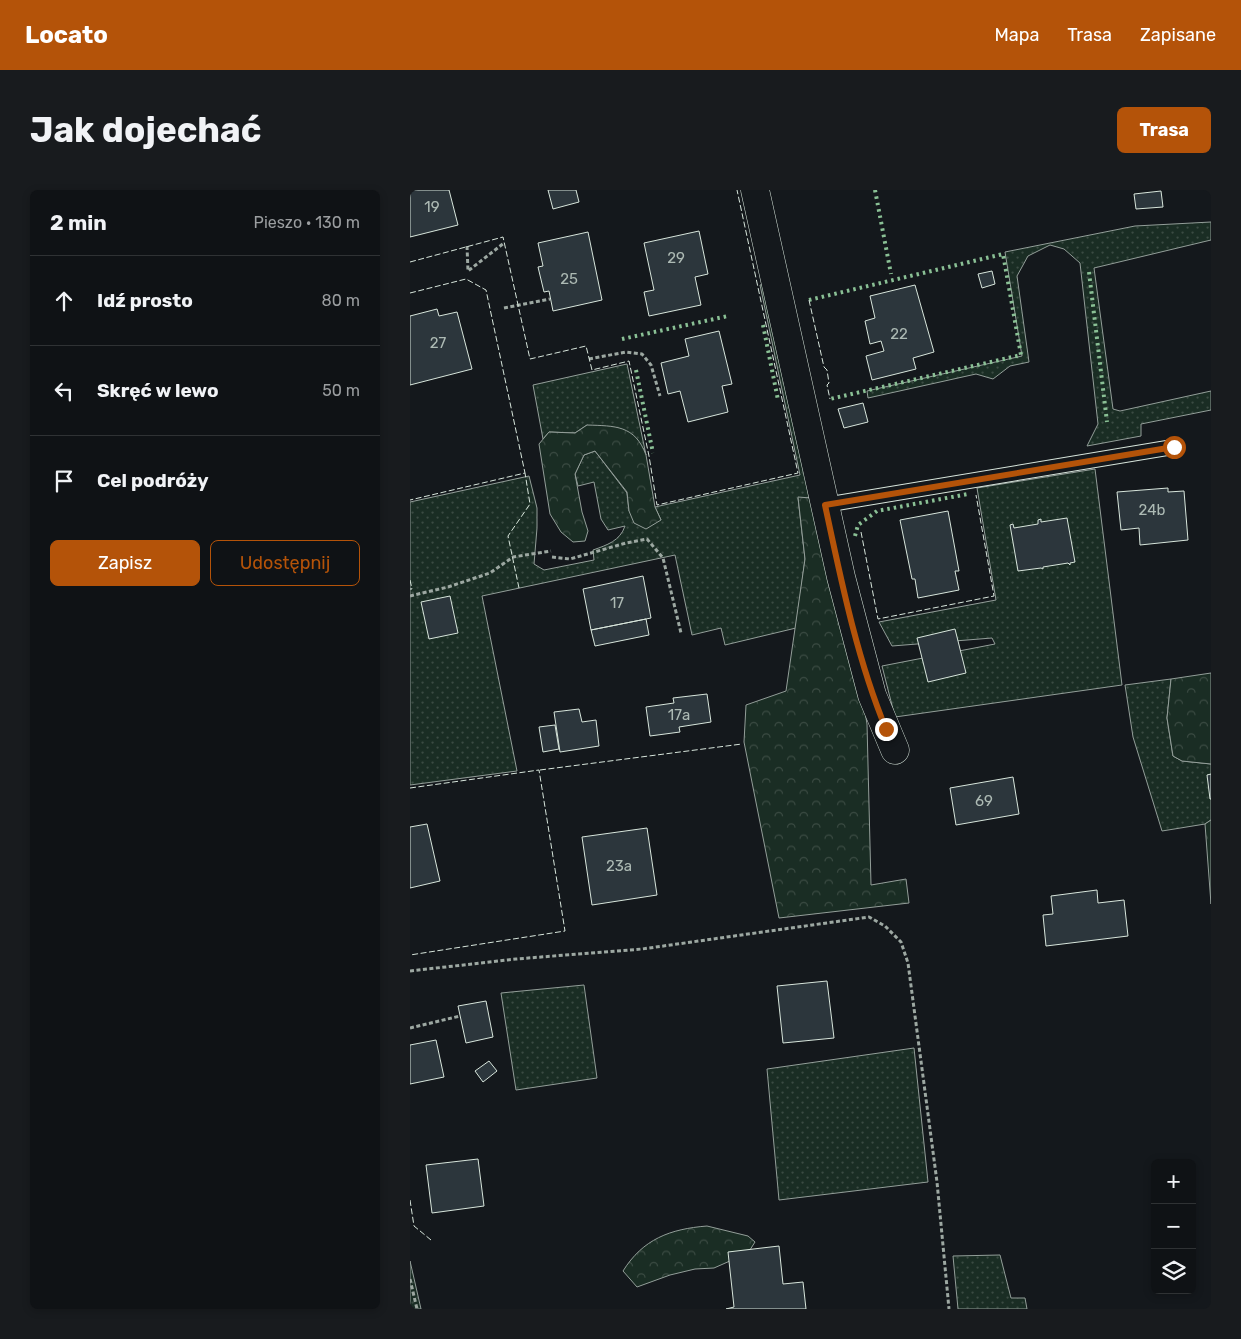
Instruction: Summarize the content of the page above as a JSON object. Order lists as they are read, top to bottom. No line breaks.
{"house_numbers":["19","29","25","22","27","24b","17","17a","69","23a"],"page":{"header":"Locato","nav":["Mapa","Trasa","Zapisane"],"buttons":["Trasa",["Zapisz","Udostępnij"]],"title":"Jak dojechać","heading":["2 min","Pieszo · 130 m"],"list":[["Idź prosto","80 m"],["Skręć w lewo","50 m"],"Cel podróży"],"map_buttons":["+","−"]}}
